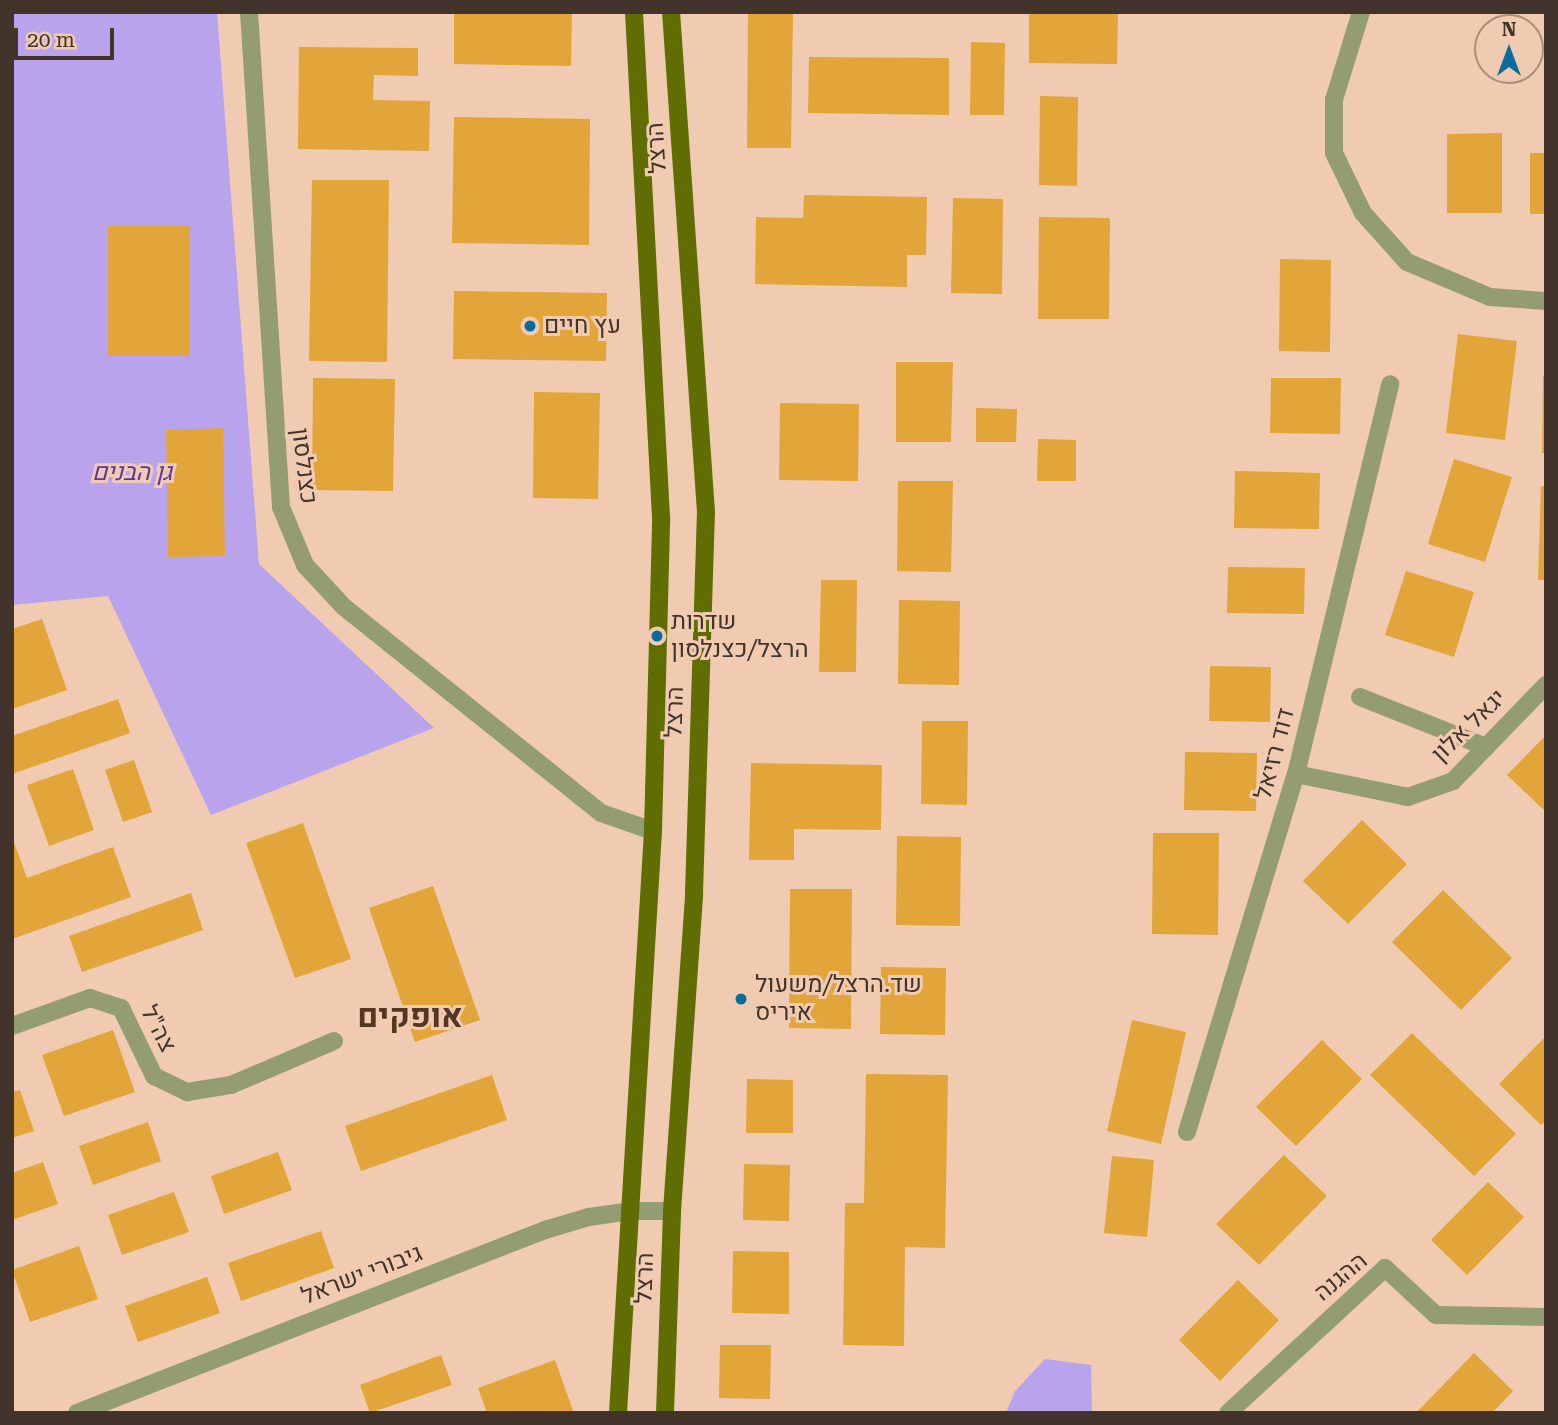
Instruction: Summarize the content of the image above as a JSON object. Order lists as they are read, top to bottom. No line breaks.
{"streets":{"main road":["הרצל"],"street":["כצנלסון","יגאל אלון","דוד רזיאל","צה\"ל","גיבורי ישראל","ההגנה"]},"crossings":[["הרצל","כצנלסון"],["הרצל","גיבורי ישראל"],["יגאל אלון","דוד רזיאל"]],"districts":["אופקים"],"parks":["גן הבנים"],"places":["עץ חיים","שדרות הרצל/כצנלסון","שד.הרצל/משעול איריס"],"scale_bar":"20 m","north":"top"}
